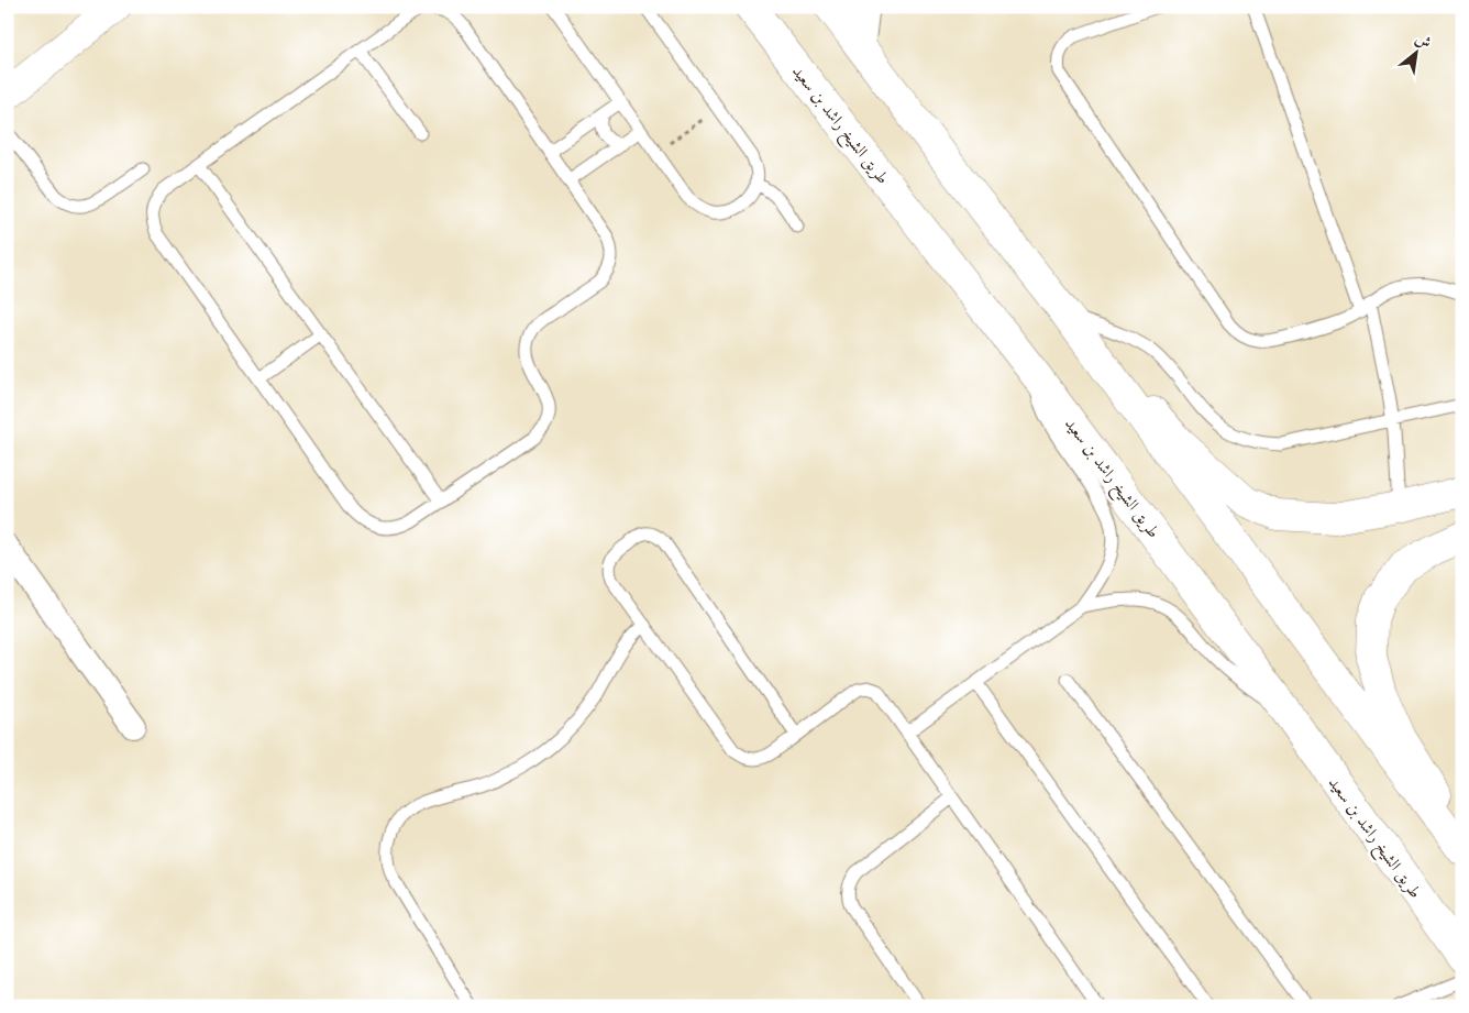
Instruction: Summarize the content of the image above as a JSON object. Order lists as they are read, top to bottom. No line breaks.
{"streets":{"main road":["طريق الشيخ راشد بن سعيد"]},"north":"top right"}
